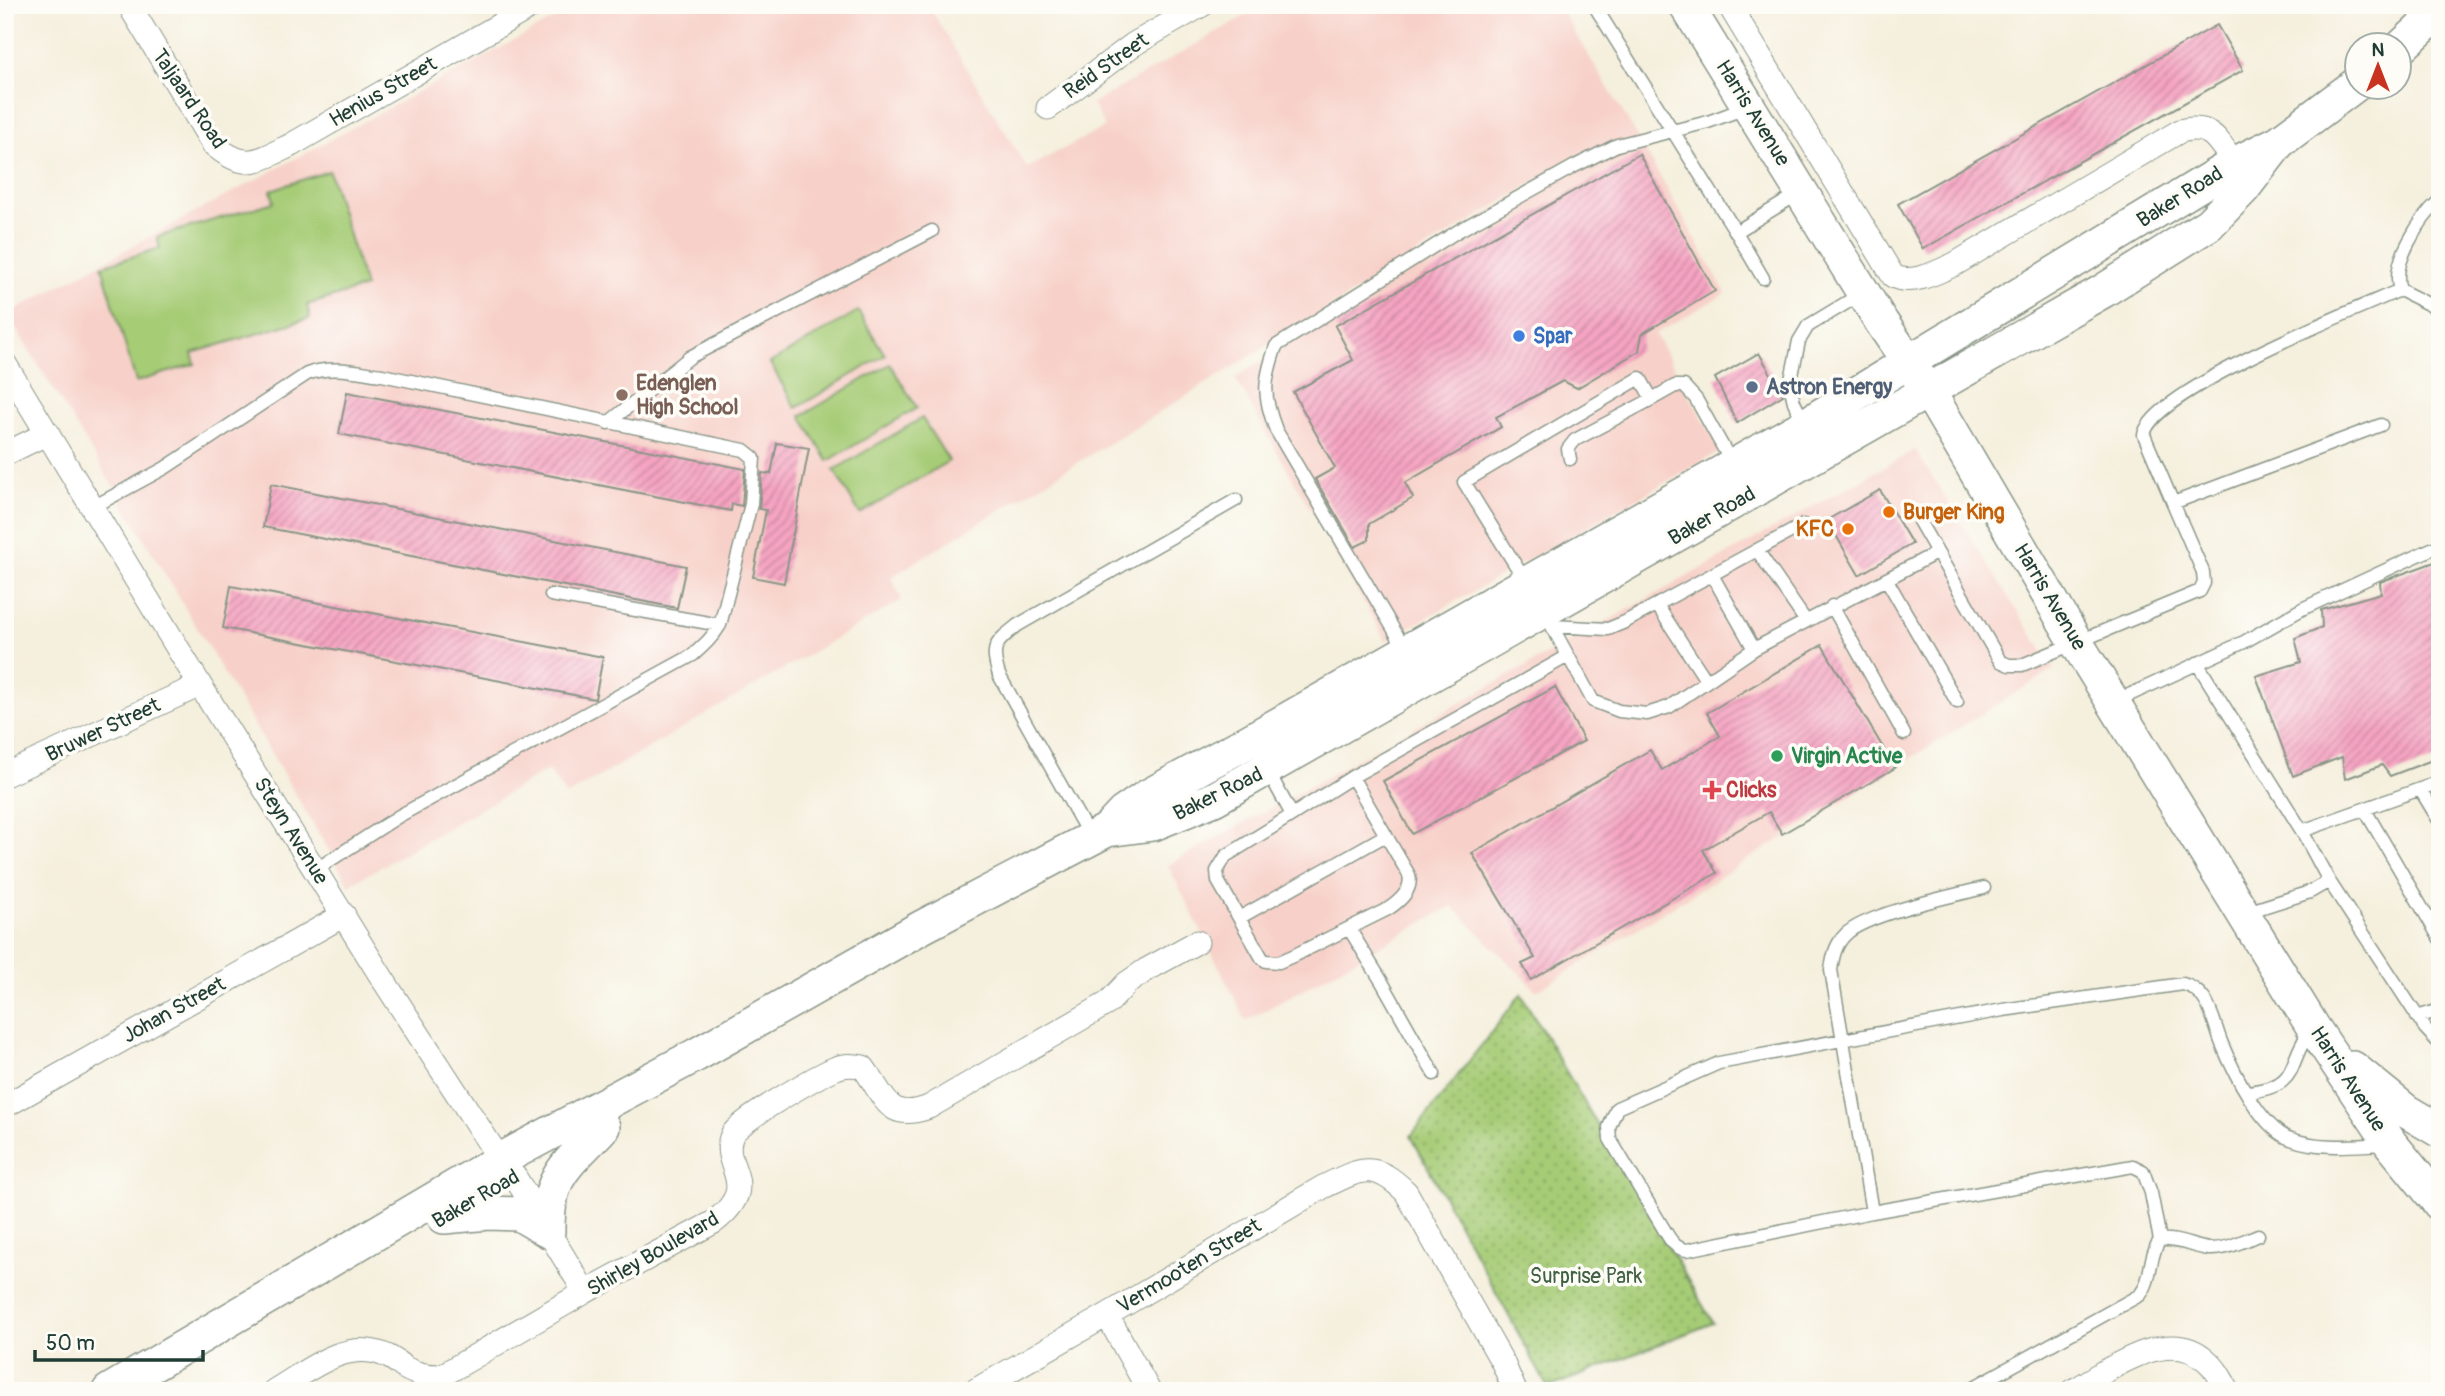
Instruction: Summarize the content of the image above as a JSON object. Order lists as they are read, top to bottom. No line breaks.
{"streets":{"main road":["Harris Avenue","Baker Road"],"street":["Reid Street","Henius Street","Taljaard Road","Bruwer Street","Steyn Avenue","Johan Street","Shirley Boulevard","Vermooten Street"]},"crossings":[["Henius Street","Taljaard Road"],["Harris Avenue","Baker Road"],["Baker Road","Steyn Avenue"],["Bruwer Street","Steyn Avenue"],["Steyn Avenue","Johan Street"],["Steyn Avenue","Shirley Boulevard"]],"parks":["Surprise Park"],"places":{"other":["Spar","Astron Energy","Edenglen High School","Burger King","KFC","Virgin Active"],"health":["Clicks"]},"scale_bar":"50 m","north":"top"}
